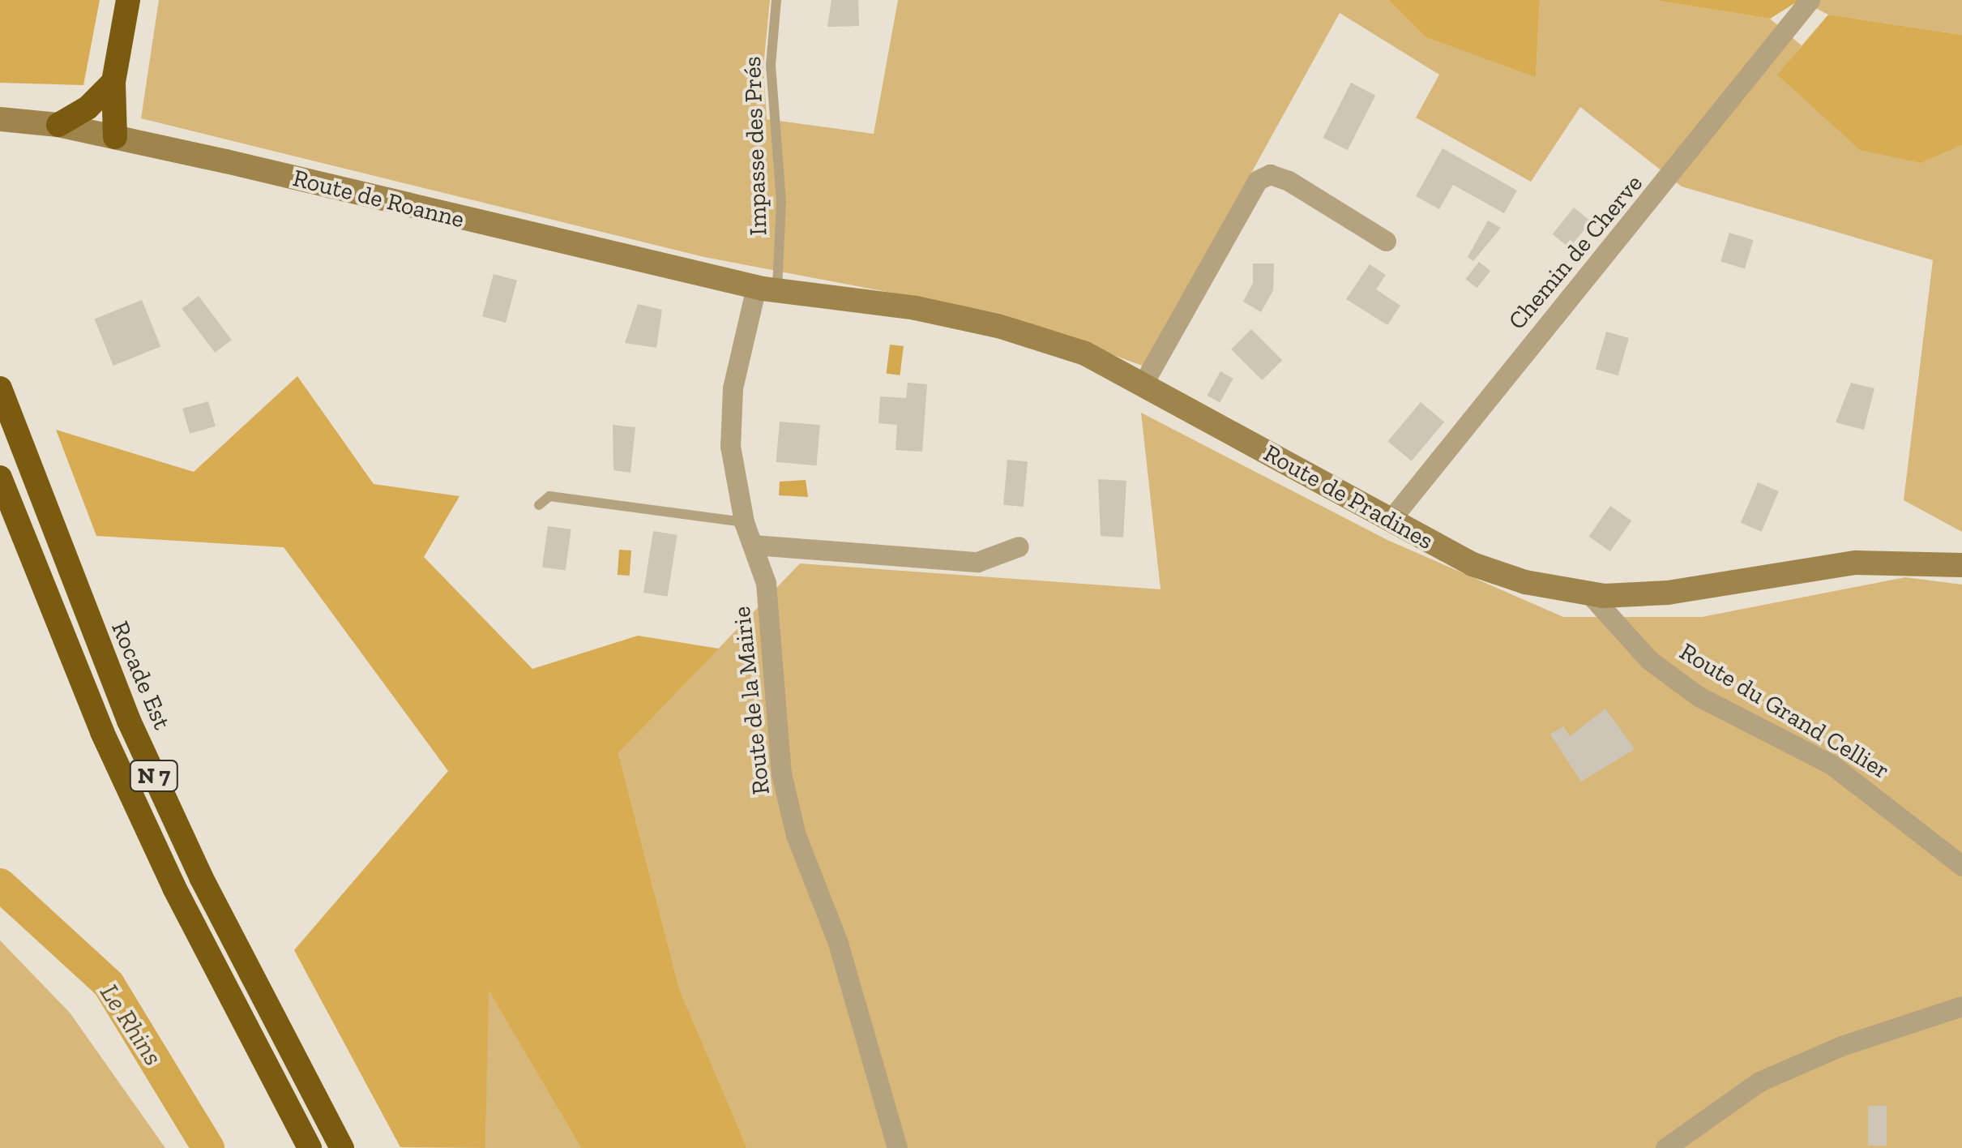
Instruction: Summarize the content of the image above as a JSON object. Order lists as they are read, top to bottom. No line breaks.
{"streets":{"highway":["Rocade Est","N 7"],"street":["Route de Roanne","Chemin de Cherve","Route de Pradines","Route de la Mairie","Route du Grand Cellier"],"lane":["Impasse des Prés"]},"crossings":[["Impasse des Prés","Route de Roanne"],["Impasse des Prés","Route de Pradines"],["Impasse des Prés","Route de la Mairie"],["Route de Roanne","Route de Pradines"],["Route de Roanne","Route de la Mairie"],["Chemin de Cherve","Route de Pradines"],["Route de Pradines","Route de la Mairie"],["Route de Pradines","Route du Grand Cellier"]],"water":["Le Rhins"]}
